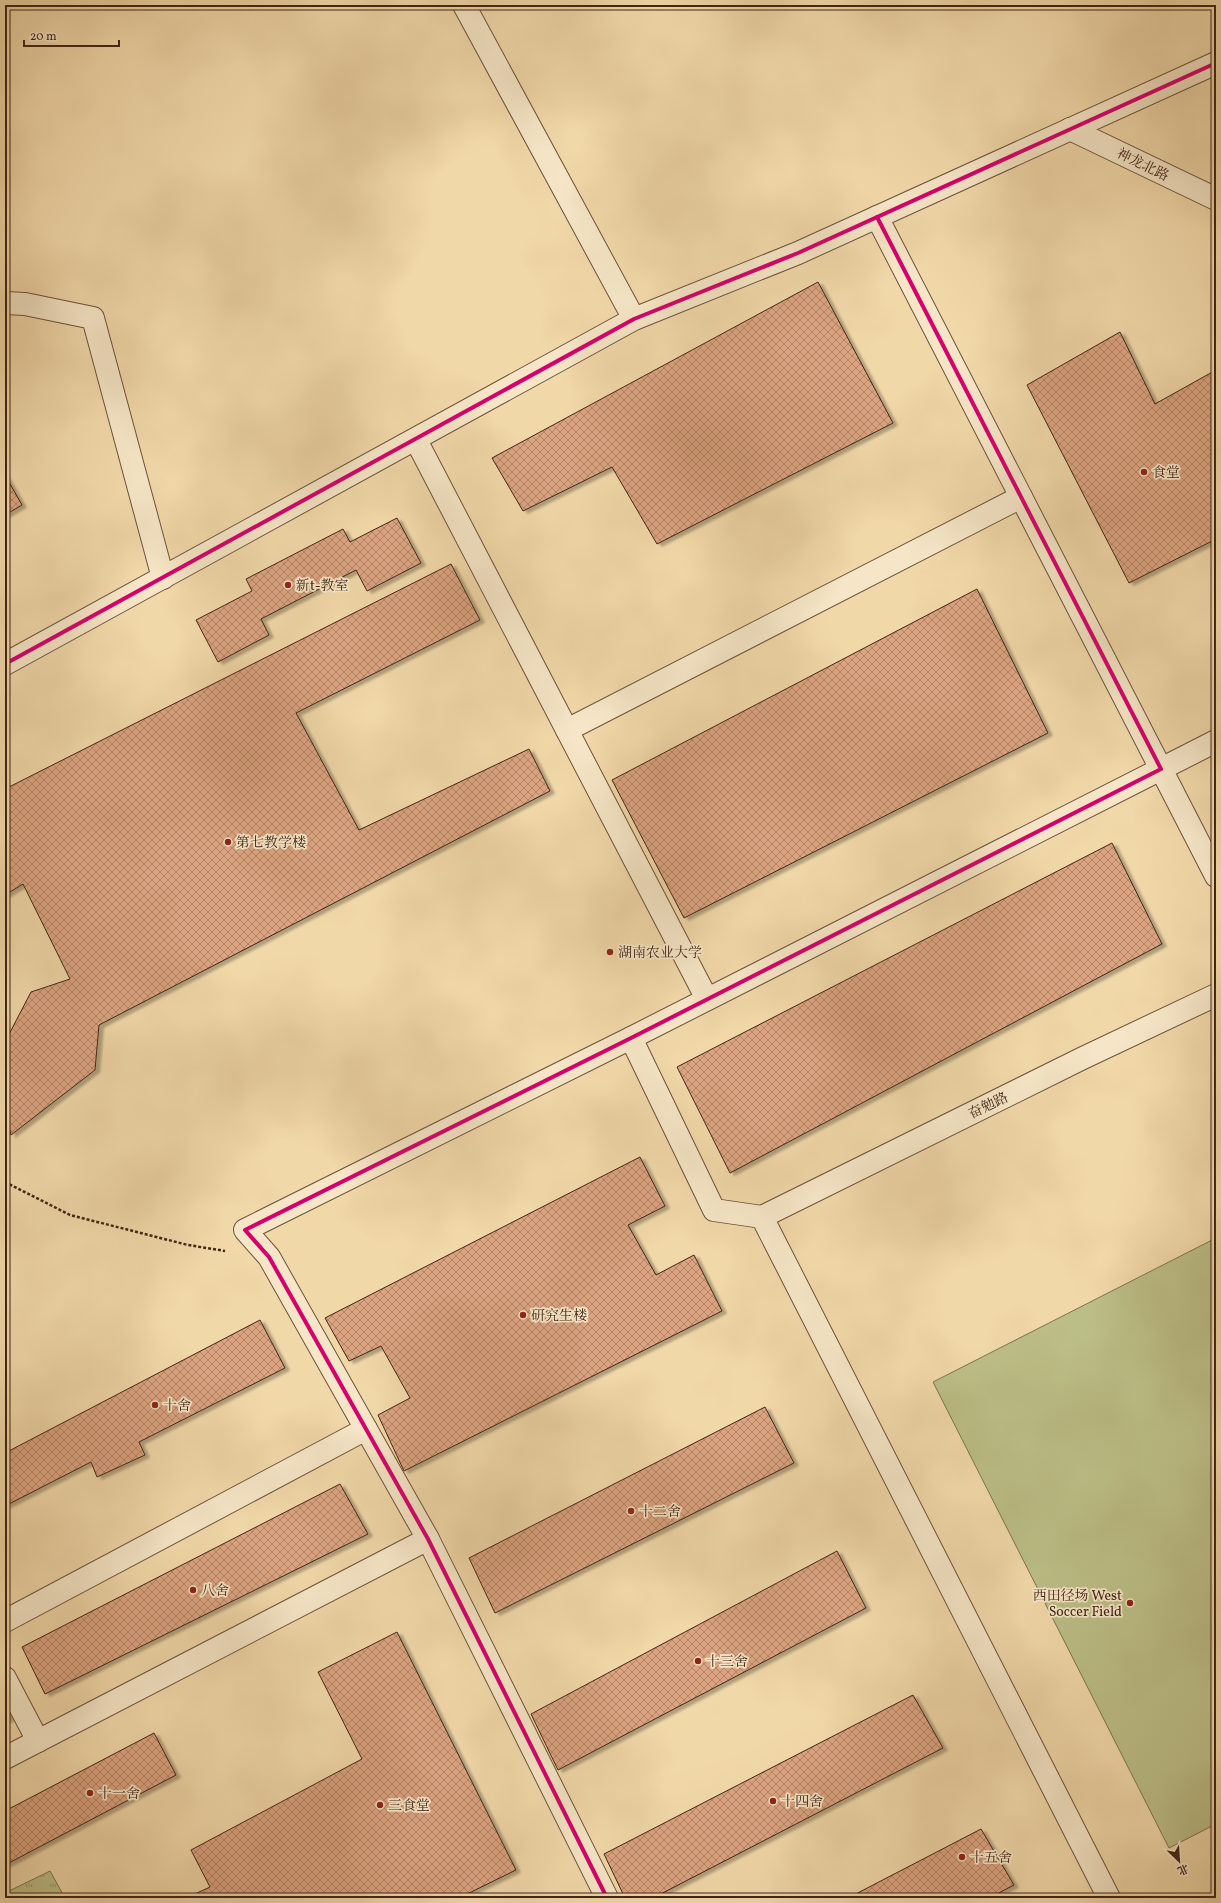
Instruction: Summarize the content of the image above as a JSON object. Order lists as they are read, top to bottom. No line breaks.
{"streets":{"street":["神龙北路","奋勉路"]},"places":["食堂","新t-教室","第七教学楼","湖南农业大学","研究生楼","十舍","十二舍","八舍","西田径场 West Soccer Field","十三舍","十一舍","十四舍","三食堂","十五舍"],"scale_bar":"20 m","north":"bottom right"}
